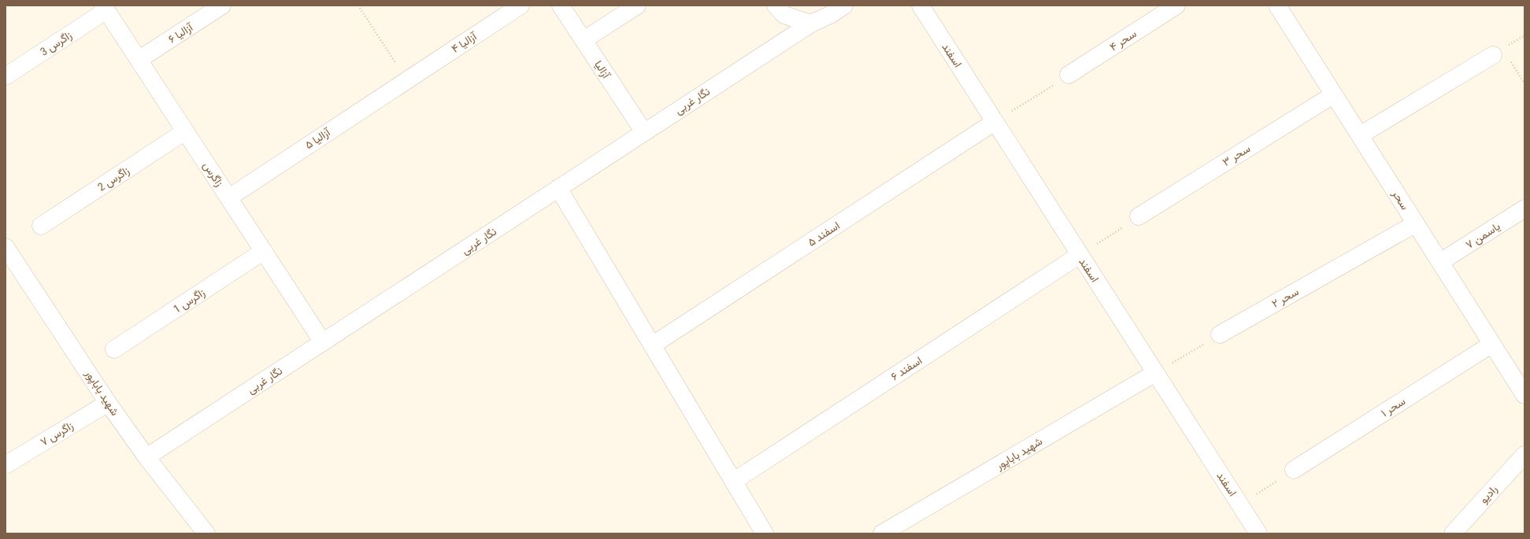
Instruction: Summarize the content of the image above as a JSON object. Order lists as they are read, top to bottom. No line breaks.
{"streets":{"street":["آزالیا ۶","سحر ۴","آزالیا ۴","زاگرس 3","اسفند","آزالیا","نگار غربی","آزالیا ۵","سحر ۳","زاگرس","زاگرس 2","سحر","اسفند ۵","یاسمن ۷","سحر ۲","زاگرس 1","اسفند ۶","شهید باباپور","سحر ۱","زاگرس ۷","رادیو"]},"crossings":[["آزالیا ۶","زاگرس"],["آزالیا ۴","آزالیا ۵"],["زاگرس 3","زاگرس"],["اسفند","اسفند ۵"],["اسفند","اسفند ۶"],["اسفند","شهید باباپور"],["آزالیا","نگار غربی"],["نگار غربی","زاگرس"],["نگار غربی","شهید باباپور"],["آزالیا ۵","زاگرس"],["سحر ۳","سحر"],["زاگرس","زاگرس 2"],["زاگرس","زاگرس 1"],["سحر","یاسمن ۷"],["سحر","سحر ۲"],["سحر","سحر ۱"],["شهید باباپور","زاگرس ۷"]]}
